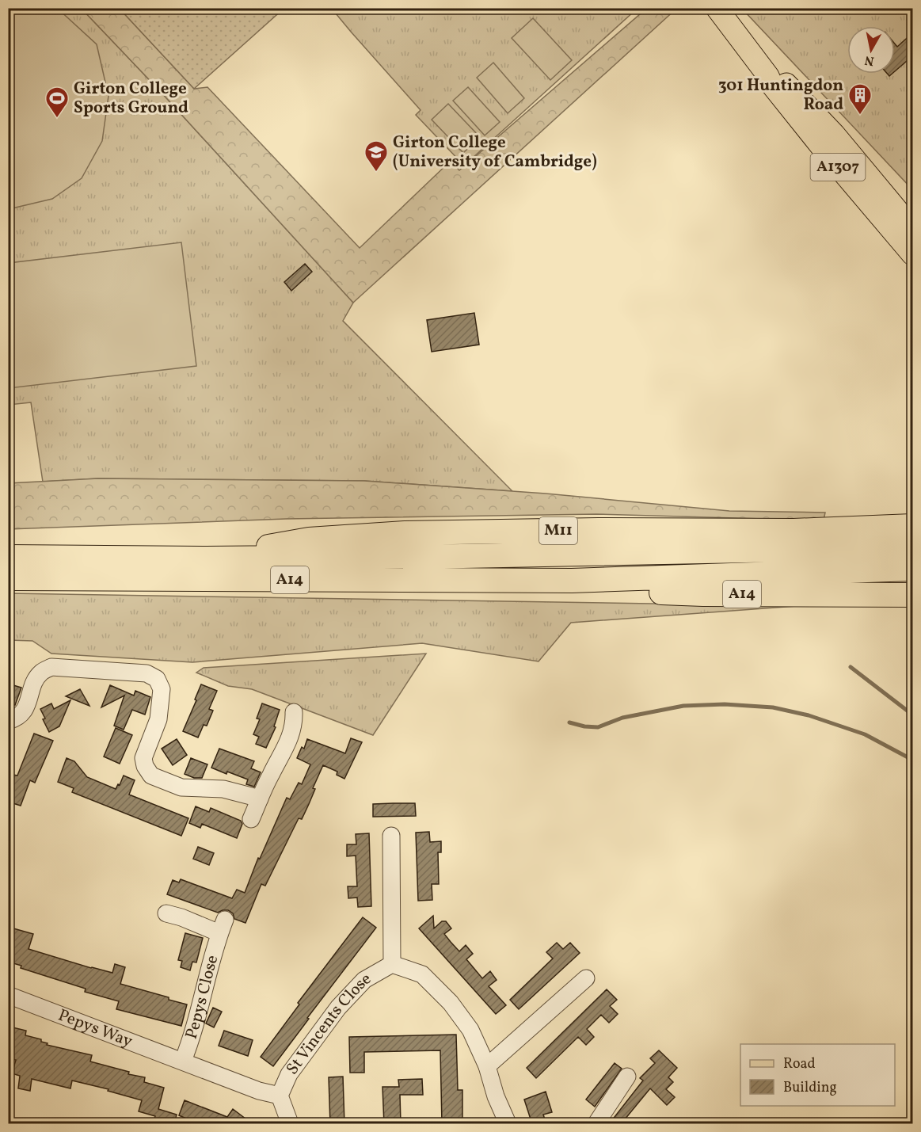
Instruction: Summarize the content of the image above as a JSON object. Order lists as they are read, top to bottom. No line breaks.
{"streets":{"highway":["M11","A14"],"main road":["A1307"],"street":["Pepys Close","St Vincents Close","Pepys Way"]},"crossings":[["M11","A14"],["Pepys Close","St Vincents Close"],["Pepys Close","Pepys Way"],["St Vincents Close","Pepys Way"]],"places":{"building":["301 Huntingdon Road"],"sports":["Girton College Sports Ground"],"school or university":["Girton College (University of Cambridge)"]},"legend":["Road","Building"],"north":"bottom"}
